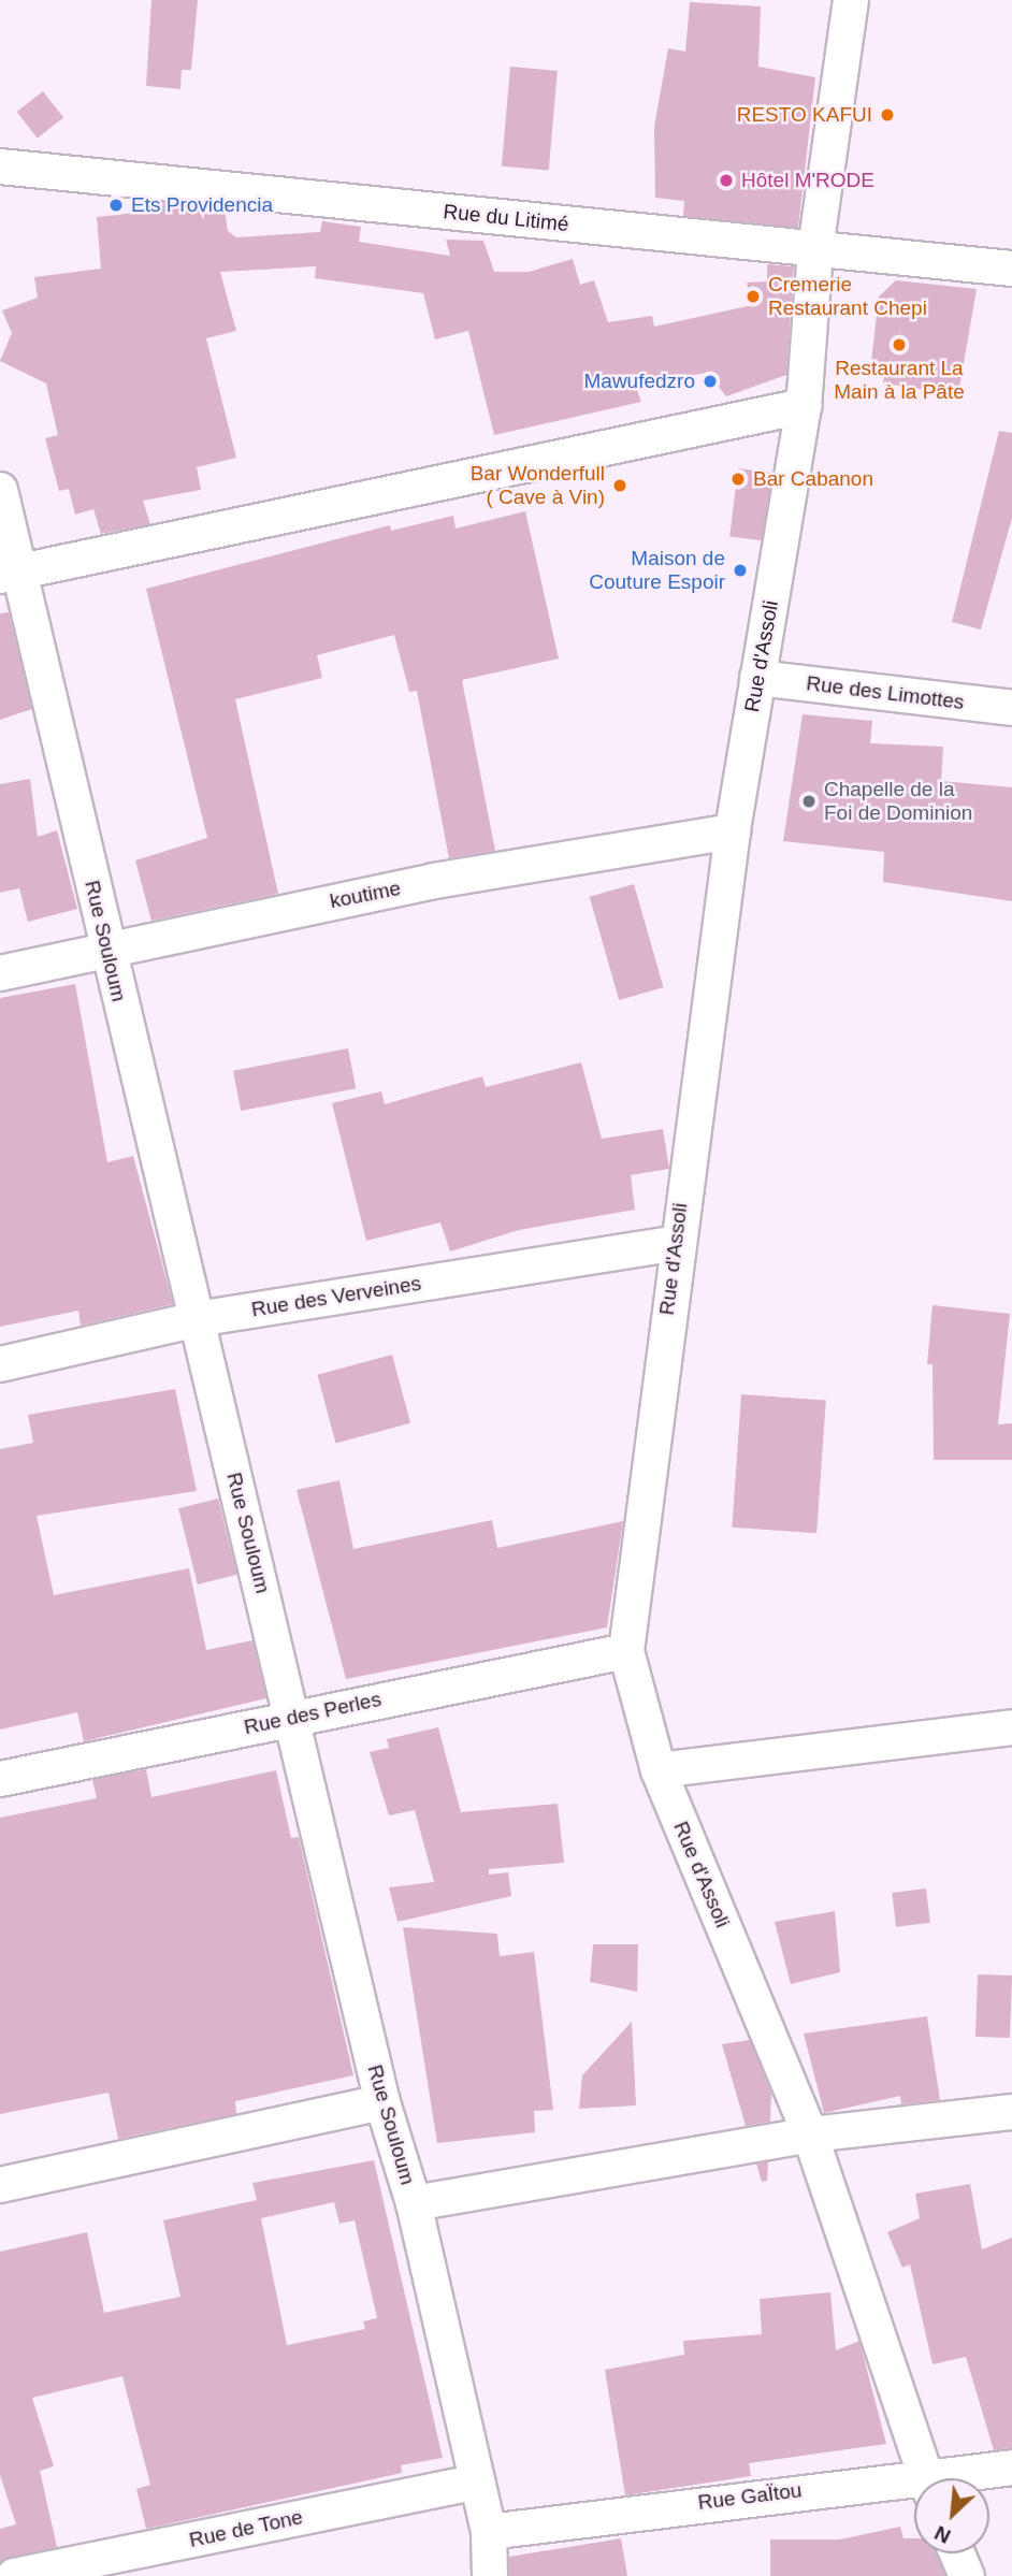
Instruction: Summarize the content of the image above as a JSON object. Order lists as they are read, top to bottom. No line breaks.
{"streets":{"street":["Rue du Litimé","Rue d'Assoli","Rue des Limottes","koutime","Rue Souloum","Rue des Verveines","Rue des Perles","Rue GaÏtou","Rue de Tone"]},"crossings":[["Rue du Litimé","Rue d'Assoli"],["Rue d'Assoli","Rue des Limottes"],["Rue d'Assoli","koutime"],["Rue d'Assoli","Rue des Verveines"],["Rue d'Assoli","Rue des Perles"],["koutime","Rue Souloum"],["Rue Souloum","Rue des Verveines"],["Rue Souloum","Rue des Perles"],["Rue Souloum","Rue GaÏtou"],["Rue Souloum","Rue de Tone"]],"places":["RESTO KAFUI","Hôtel M'RODE","Ets Providencia","Cremerie Restaurant Chepi","Restaurant La Main à la Pâte","Mawufedzro","Bar Cabanon","Bar Wonderfull ( Cave à Vin)","Maison de Couture Espoir","Chapelle de la Foi de Dominion"],"north":"bottom left"}
